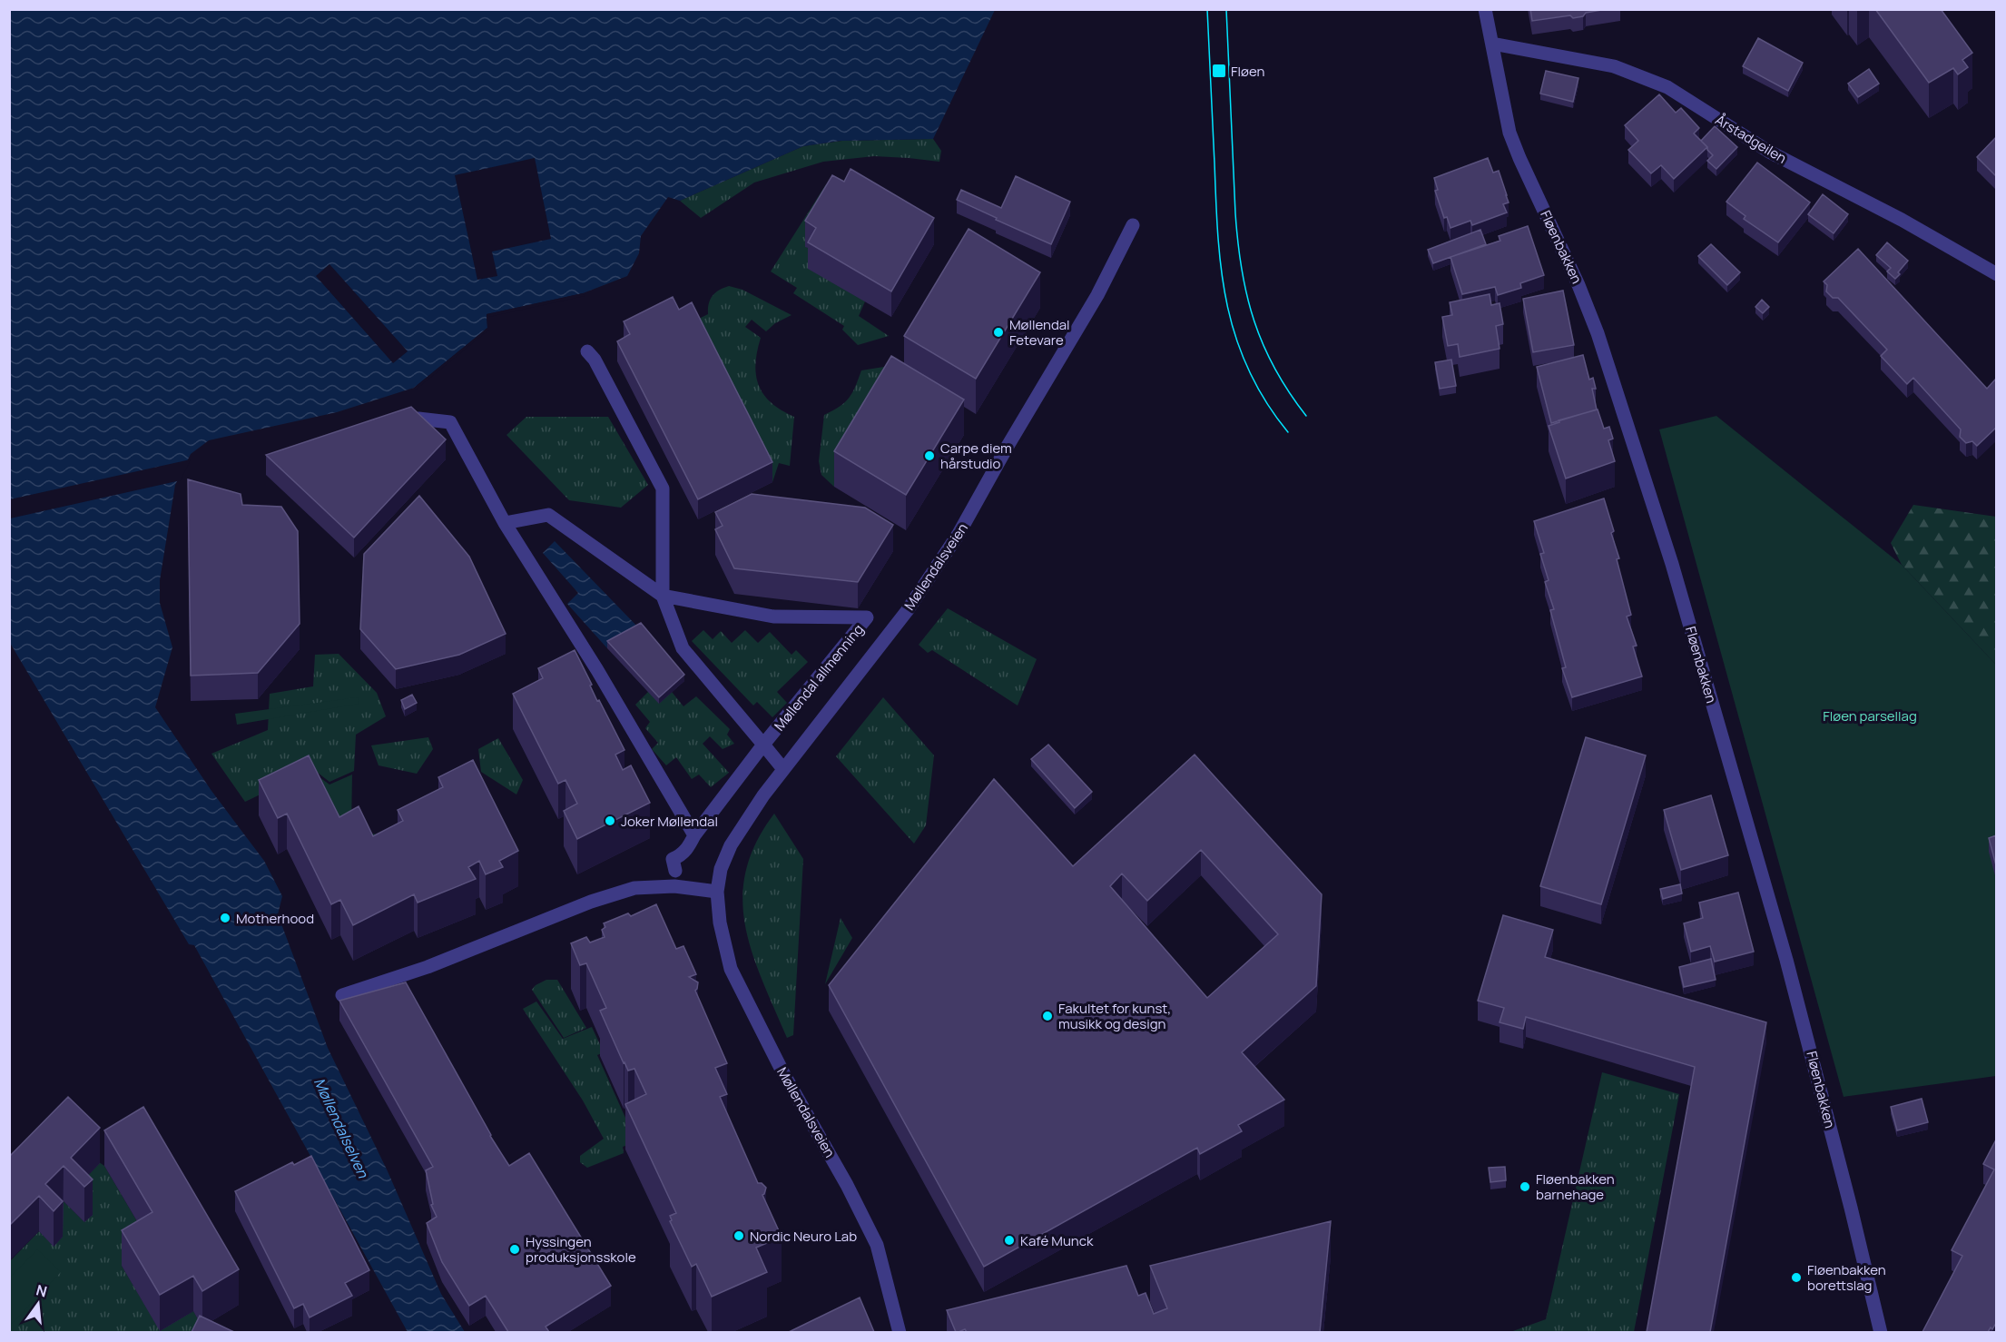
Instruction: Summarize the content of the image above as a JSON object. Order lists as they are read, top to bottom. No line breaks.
{"streets":{"street":["Årstadgeilen","Fløenbakken","Møllendalsveien","Møllendal allmenning"]},"crossings":[["Årstadgeilen","Fløenbakken"],["Møllendalsveien","Møllendal allmenning"]],"water":["Møllendalselven"],"parks":["Fløen parsellag"],"places":{"transit":["Fløen"],"other":["Møllendal Fetevare","Carpe diem hårstudio","Joker Møllendal","Motherhood","Fakultet for kunst, musikk og design","Fløenbakken barnehage","Nordic Neuro Lab","Kafé Munck","Hyssingen produksjonsskole","Fløenbakken borettslag"]},"north":"top"}
